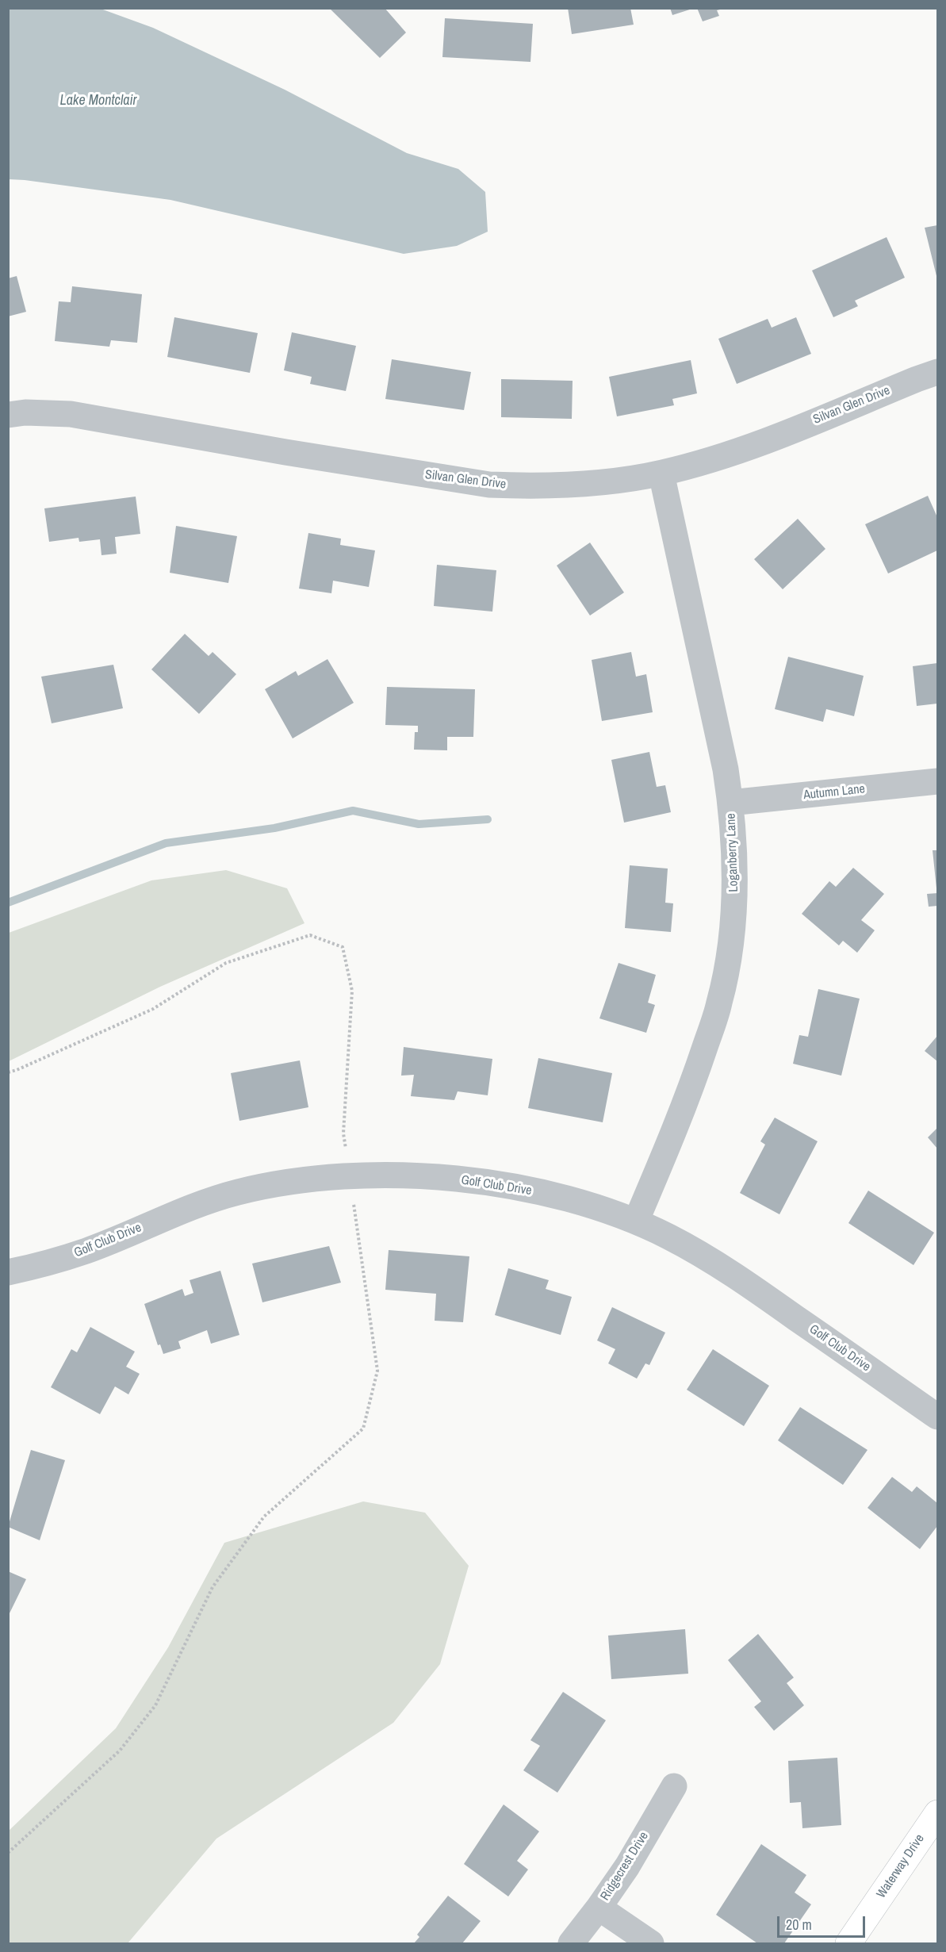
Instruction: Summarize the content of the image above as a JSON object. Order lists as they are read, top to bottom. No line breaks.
{"streets":{"main road":["Waterway Drive"],"street":["Silvan Glen Drive","Autumn Lane","Loganberry Lane","Golf Club Drive","Ridgecrest Drive"]},"crossings":[["Silvan Glen Drive","Loganberry Lane"],["Autumn Lane","Loganberry Lane"],["Loganberry Lane","Golf Club Drive"]],"water":["Lake Montclair"],"scale_bar":"20 m"}
